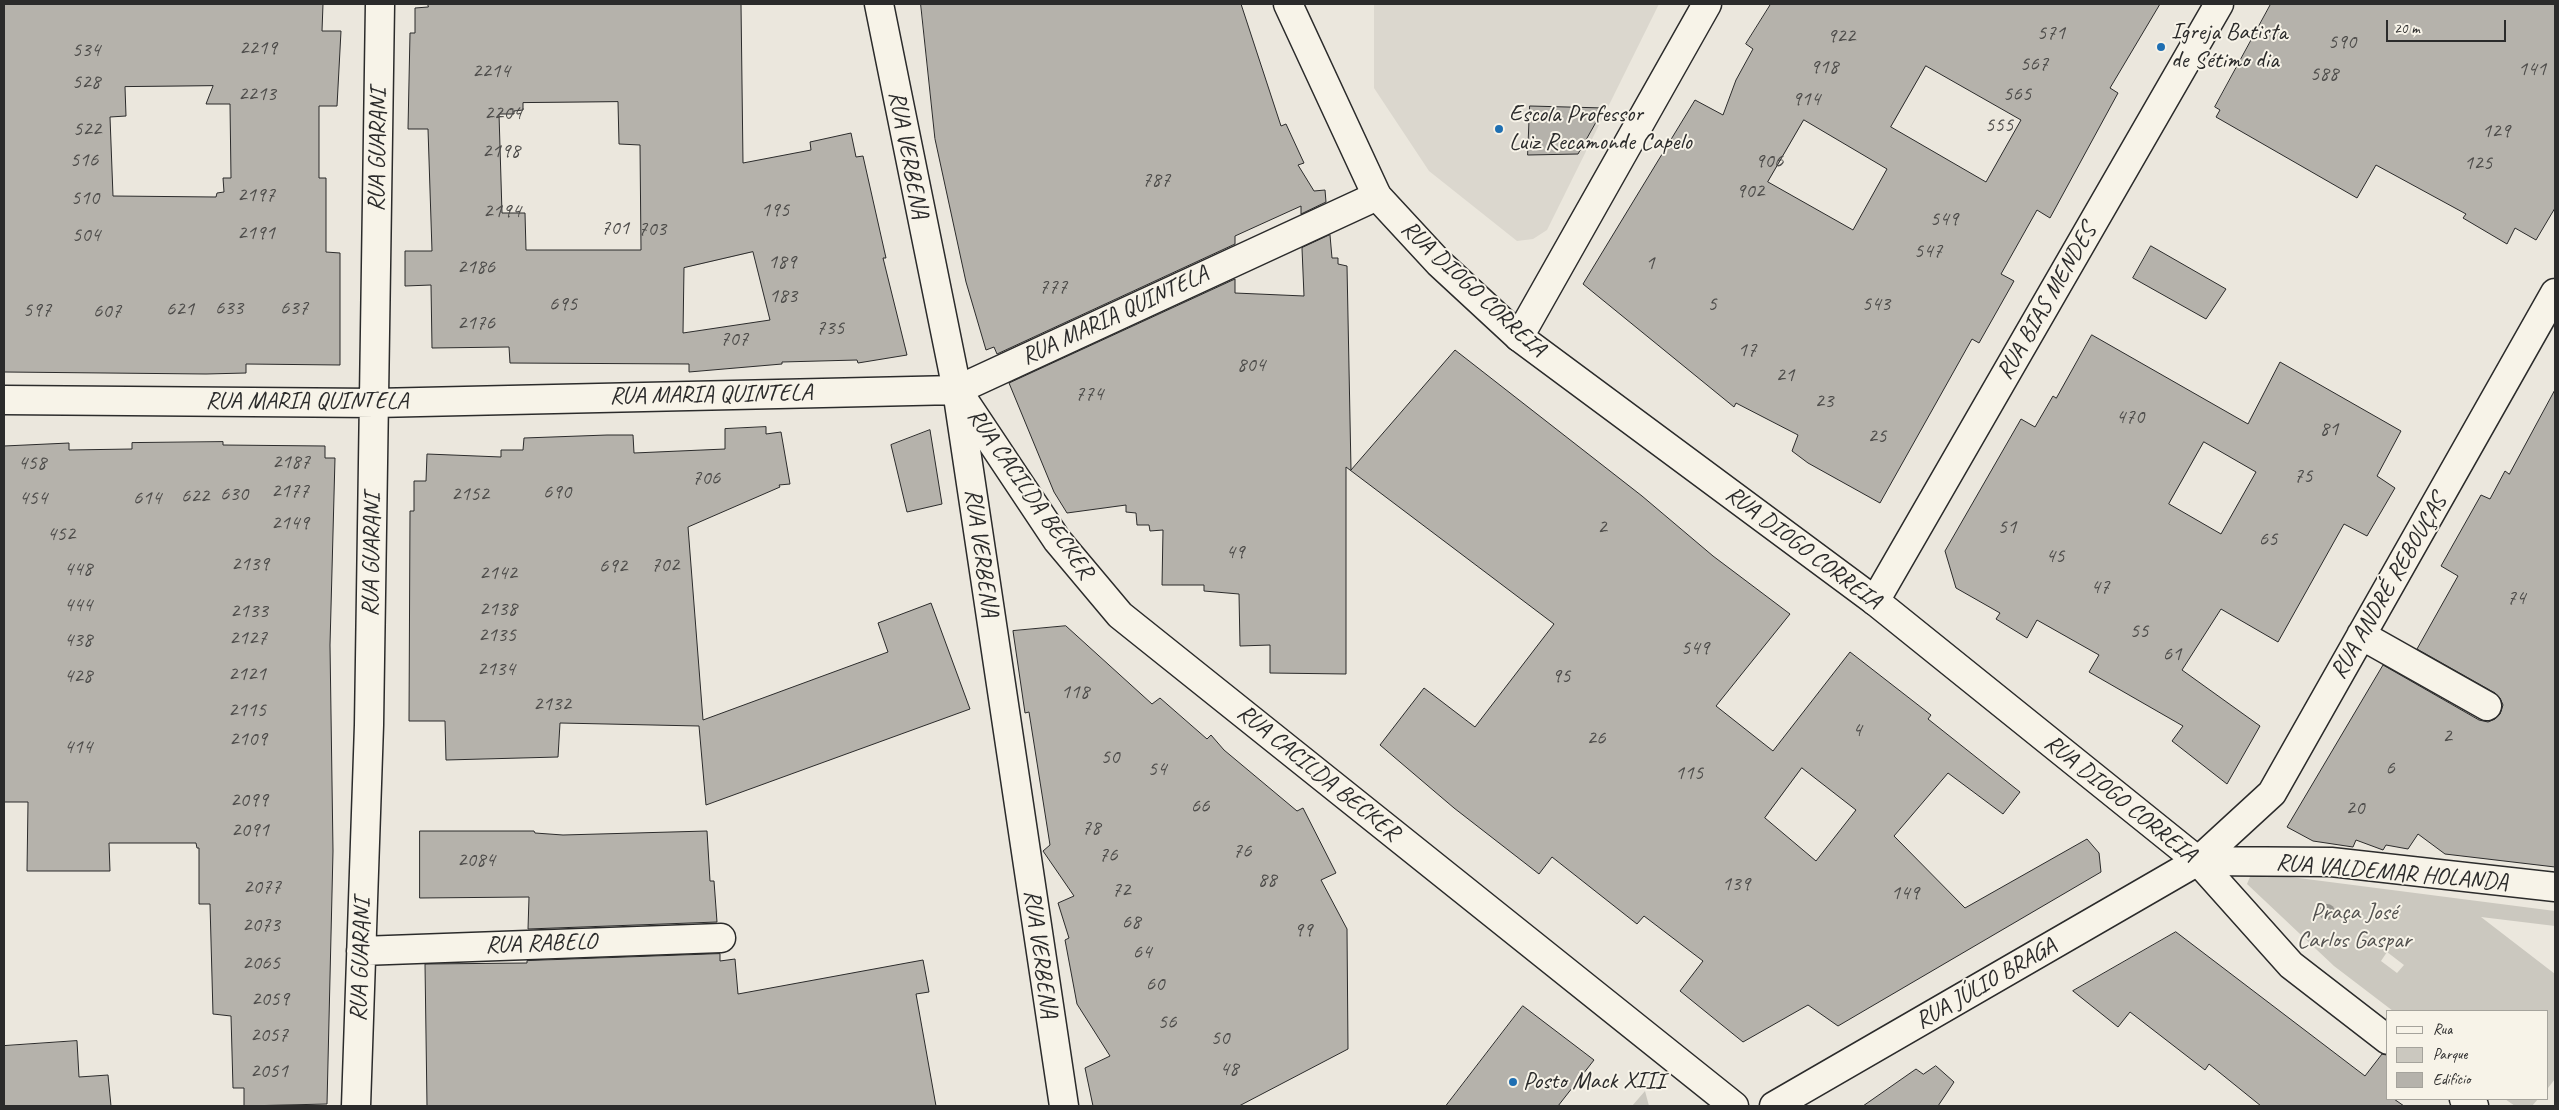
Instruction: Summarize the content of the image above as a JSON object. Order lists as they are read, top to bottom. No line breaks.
{"streets":{"street":["RUA GUARANI","RUA VERBENA","RUA DIOGO CORREIA","RUA BIAS MENDES","RUA MARIA QUINTELA","RUA CACILDA BECKER","RUA ANDRÉ REBOUÇAS","RUA VALDEMAR HOLANDA","RUA RABELO","RUA JÚLIO BRAGA"]},"crossings":[["RUA GUARANI","RUA MARIA QUINTELA"],["RUA GUARANI","RUA RABELO"],["RUA VERBENA","RUA MARIA QUINTELA"],["RUA VERBENA","RUA CACILDA BECKER"],["RUA DIOGO CORREIA","RUA BIAS MENDES"],["RUA DIOGO CORREIA","RUA MARIA QUINTELA"],["RUA DIOGO CORREIA","RUA ANDRÉ REBOUÇAS"],["RUA DIOGO CORREIA","RUA VALDEMAR HOLANDA"],["RUA DIOGO CORREIA","RUA JÚLIO BRAGA"],["RUA MARIA QUINTELA","RUA CACILDA BECKER"],["RUA ANDRÉ REBOUÇAS","RUA VALDEMAR HOLANDA"],["RUA ANDRÉ REBOUÇAS","RUA JÚLIO BRAGA"],["RUA VALDEMAR HOLANDA","RUA JÚLIO BRAGA"]],"parks":["Praça José Carlos Gaspar"],"places":["Igreja Batista de Sétimo dia","Escola Professor Luiz Recamonde Capelo","Posto Mack XIII"],"house_numbers":["571","922","590","2219","534","567","918","141","2214","588","528","2213","565","914","2204","555","522","129","2198","516","906","125","787","902","2197","510","195","2194","549","701","703","2191","504","547","189","1","2186","777","183","695","5","543","633","637","621","597","607","2176","735","707","17","804","21","774","23","470","81","25","2187","458","75","706","2177","690","630","2152","622","454","614","2149","2","51","452","65","49","45","2139","702","692","448","2142","47","74","444","2138","2133","55","2135","2127","438","549","61","2134","2121","428","95","118","2132","2115","4","2","26","2109","414","50","6","54","115","2099","66","20","78","2091","76","76","2084","88","139","2077","72","149","68","2073","99","64","2065","60","2059","56","2057","50","48","2051"],"legend":["Rua","Parque","Edifício"],"scale_bar":"20 m"}
